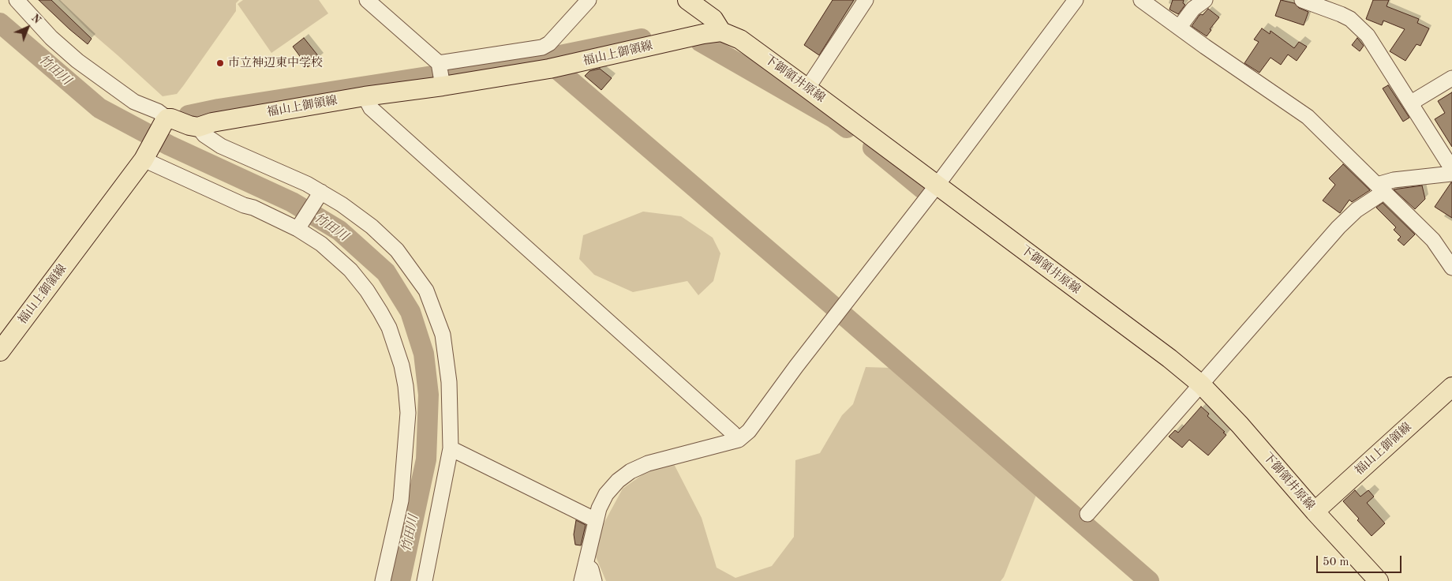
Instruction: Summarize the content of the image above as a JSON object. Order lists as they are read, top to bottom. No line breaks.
{"streets":{"main road":["福山上御領線","下御領井原線"]},"crossings":[["福山上御領線","下御領井原線"]],"water":["竹田川"],"places":["市立神辺東中学校"],"scale_bar":"50 m","north":"top right"}
